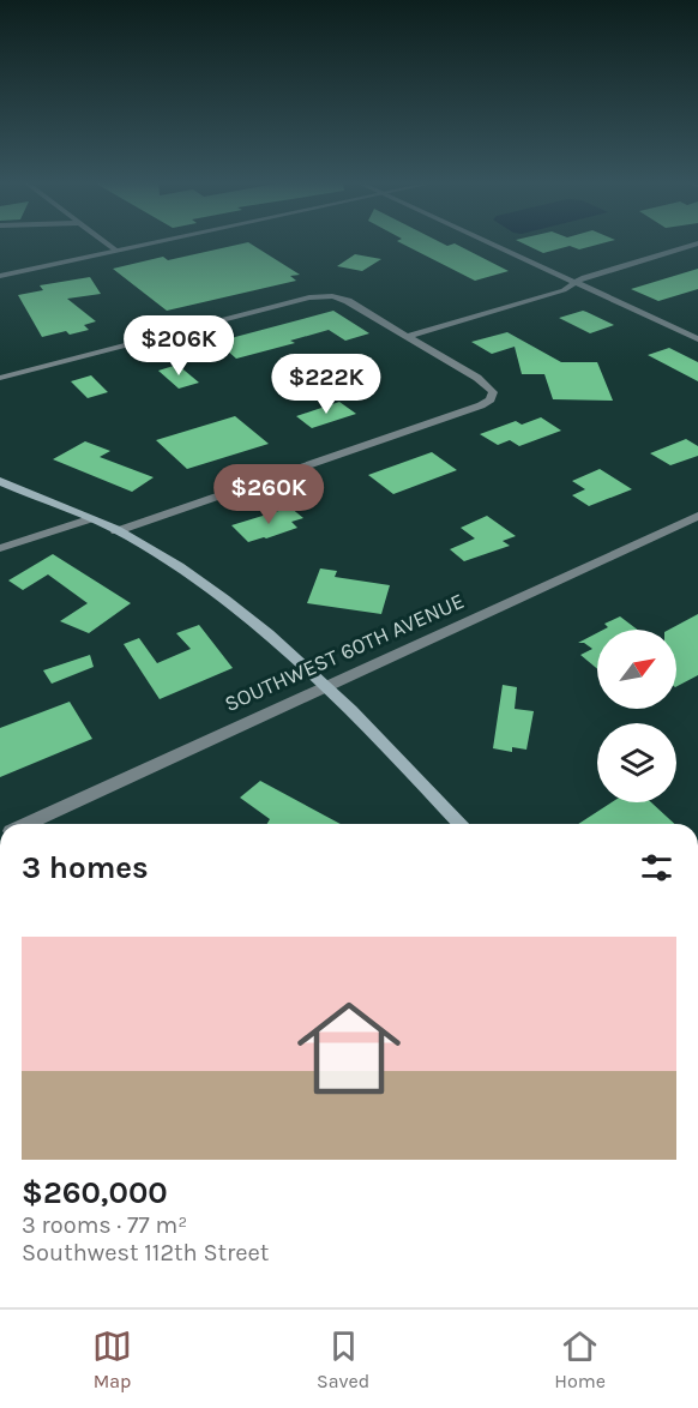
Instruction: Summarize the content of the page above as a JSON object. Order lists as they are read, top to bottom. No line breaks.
{"streets":{"street":["SOUTHWEST 60TH AVENUE"]},"north":"top right","page":{"price":["$206K","$222K","$260K"],"heading":"3 homes","list":[{"name":"$260,000","note":"3 rooms · 77 m² · Southwest 112th Street"}],"tabs":["Map","Saved","Home"]}}
